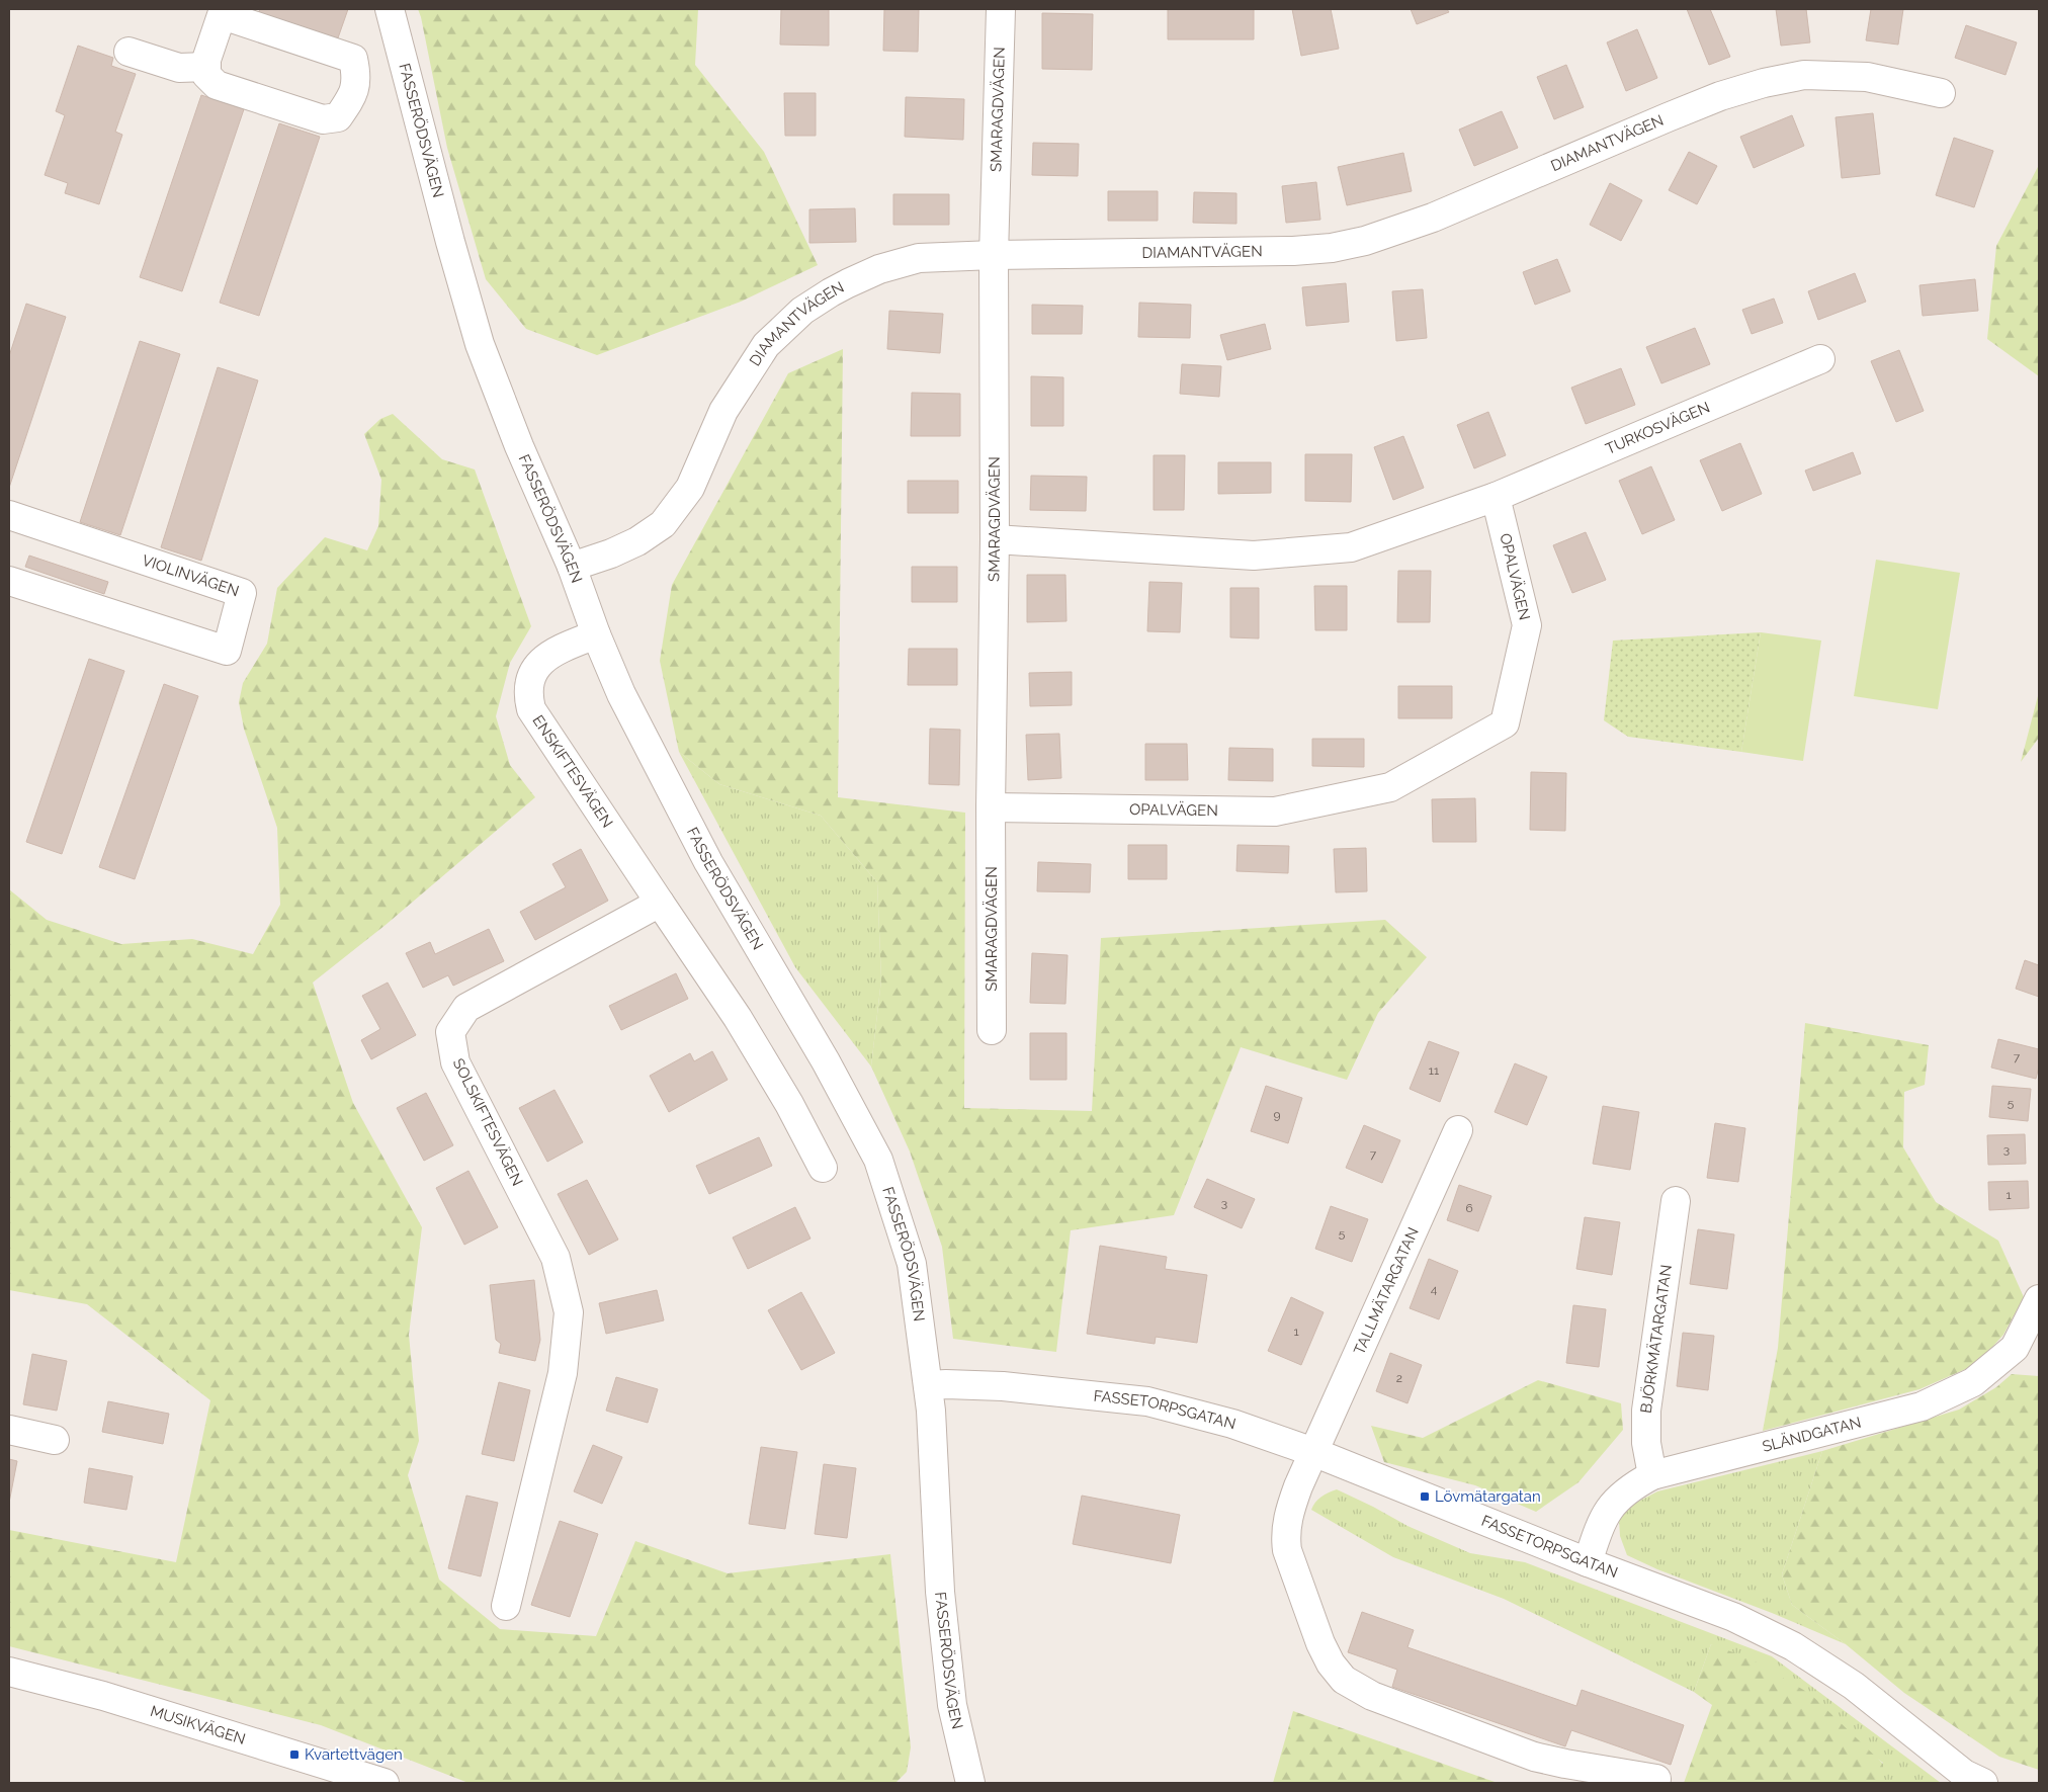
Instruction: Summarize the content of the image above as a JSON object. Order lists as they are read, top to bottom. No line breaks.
{"streets":{"street":["SMARAGDVÄGEN","FASSERÖDSVÄGEN","DIAMANTVÄGEN","TURKOSVÄGEN","VIOLINVÄGEN","OPALVÄGEN","ENSKIFTESVÄGEN","SOLSKIFTESVÄGEN","TALLMÄTARGATAN","BJÖRKMÄTARGATAN","FASSETORPSGATAN","SLÄNDGATAN","MUSIKVÄGEN"]},"crossings":[["SMARAGDVÄGEN","DIAMANTVÄGEN"],["SMARAGDVÄGEN","OPALVÄGEN"],["FASSERÖDSVÄGEN","DIAMANTVÄGEN"],["FASSERÖDSVÄGEN","ENSKIFTESVÄGEN"],["FASSERÖDSVÄGEN","FASSETORPSGATAN"],["TURKOSVÄGEN","OPALVÄGEN"],["ENSKIFTESVÄGEN","SOLSKIFTESVÄGEN"],["TALLMÄTARGATAN","FASSETORPSGATAN"],["BJÖRKMÄTARGATAN","SLÄNDGATAN"],["FASSETORPSGATAN","SLÄNDGATAN"]],"places":{"transit":["Lövmätargatan","Kvartettvägen"]},"house_numbers":["7","11","5","9","3","7","1","3","6","5","4","1","2"]}
